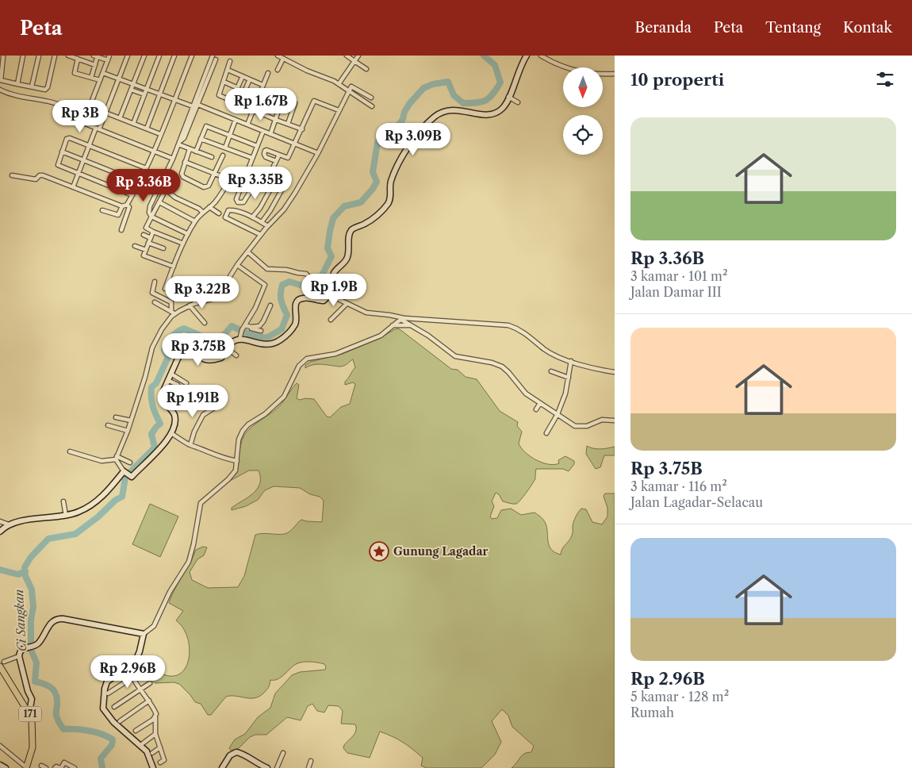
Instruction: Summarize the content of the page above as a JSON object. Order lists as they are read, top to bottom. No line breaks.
{"streets":{"main road":["171"]},"water":["Ci Sangkan"],"places":{"place":["Gunung Lagadar"]},"north":"bottom","page":{"header":"Peta","nav":["Beranda","Peta","Tentang","Kontak"],"heading":"10 properti","price":["Rp 1.67B","Rp 3B","Rp 3.09B","Rp 3.35B","Rp 3.36B","Rp 1.9B","Rp 3.22B","Rp 3.75B","Rp 1.91B","Rp 2.96B"],"list":[{"name":"Rp 3.36B","note":"3 kamar · 101 m² · Jalan Damar III"},{"name":"Rp 3.75B","note":"3 kamar · 116 m² · Jalan Lagadar-Selacau"},{"name":"Rp 2.96B","note":"5 kamar · 128 m² · Rumah"}]}}
